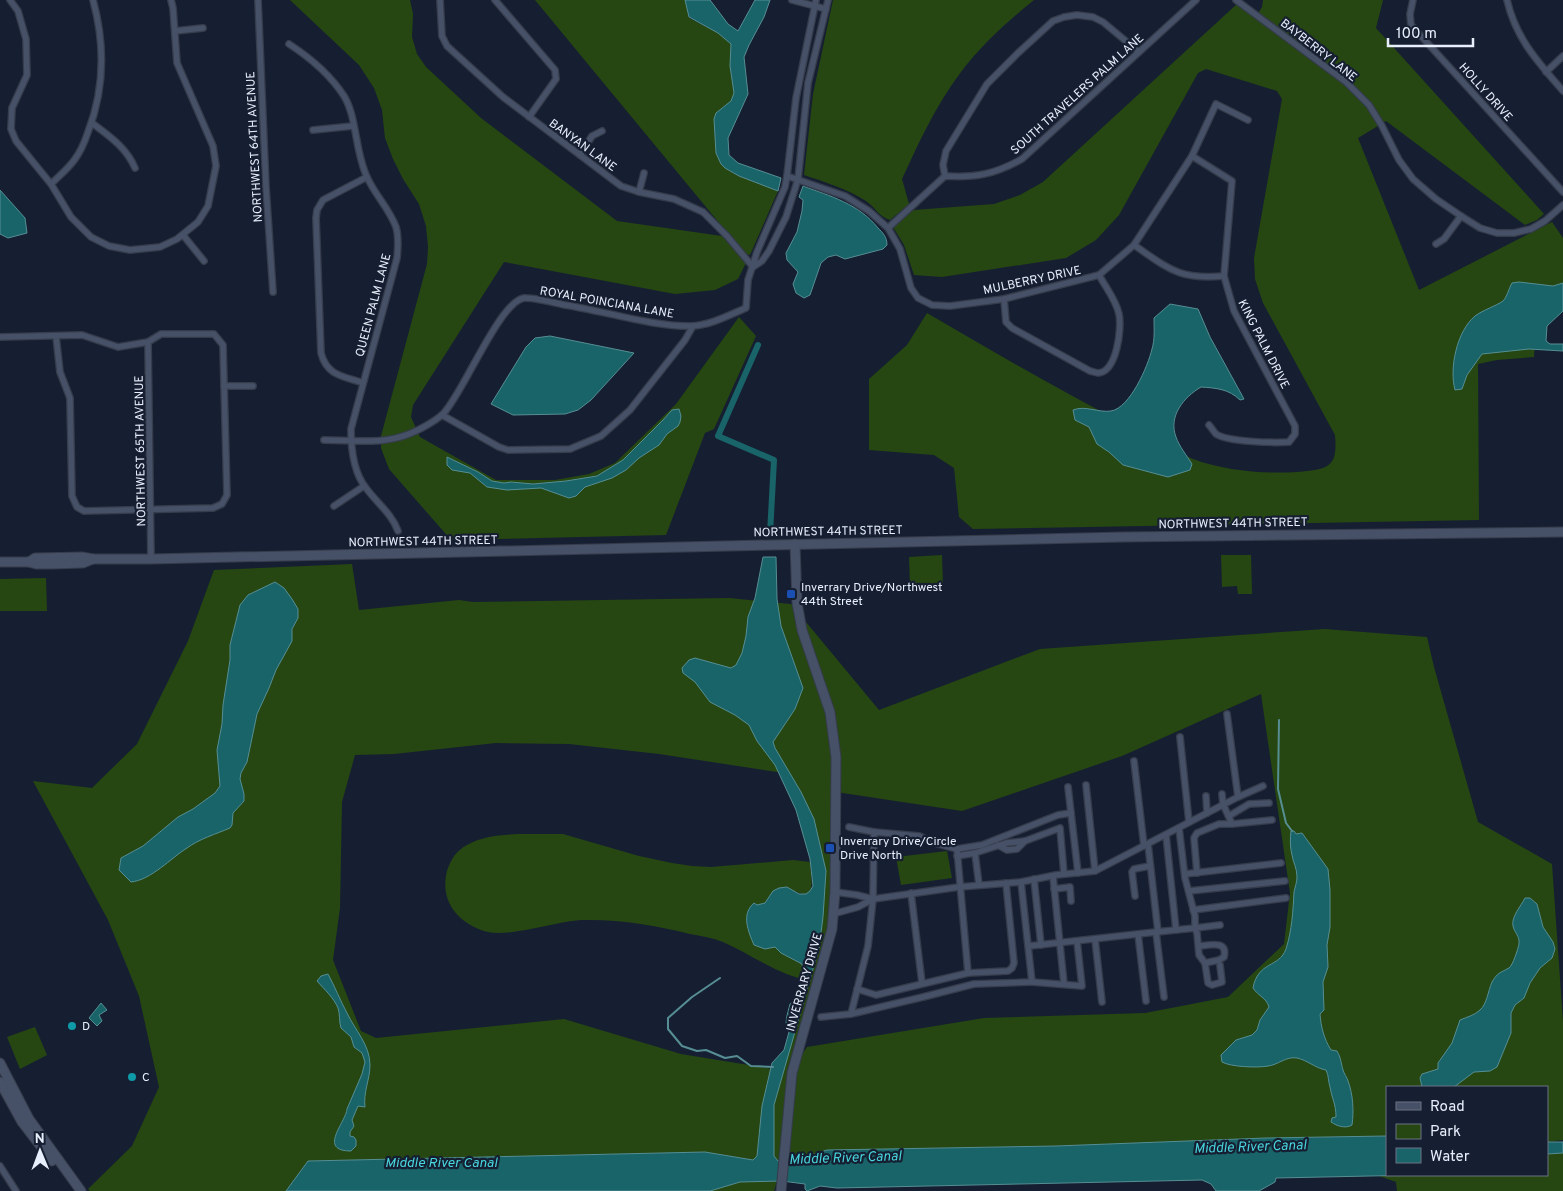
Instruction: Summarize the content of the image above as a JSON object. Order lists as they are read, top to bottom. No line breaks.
{"streets":{"street":["BAYBERRY LANE","HOLLY DRIVE","SOUTH TRAVELERS PALM LANE","BANYAN LANE","NORTHWEST 64TH AVENUE","MULBERRY DRIVE","ROYAL POINCIANA LANE","QUEEN PALM LANE","KING PALM DRIVE","NORTHWEST 65TH AVENUE","NORTHWEST 44TH STREET","INVERRARY DRIVE"]},"crossings":[["BANYAN LANE","ROYAL POINCIANA LANE"],["MULBERRY DRIVE","KING PALM DRIVE"],["ROYAL POINCIANA LANE","QUEEN PALM LANE"],["NORTHWEST 65TH AVENUE","NORTHWEST 44TH STREET"],["NORTHWEST 44TH STREET","INVERRARY DRIVE"]],"water":["Middle River Canal"],"places":{"transit":["Inverrary Drive/Northwest 44th Street","Inverrary Drive/Circle Drive North"],"other":["D","C"]},"legend":["Road","Park","Water"],"scale_bar":"100 m","north":"top"}
